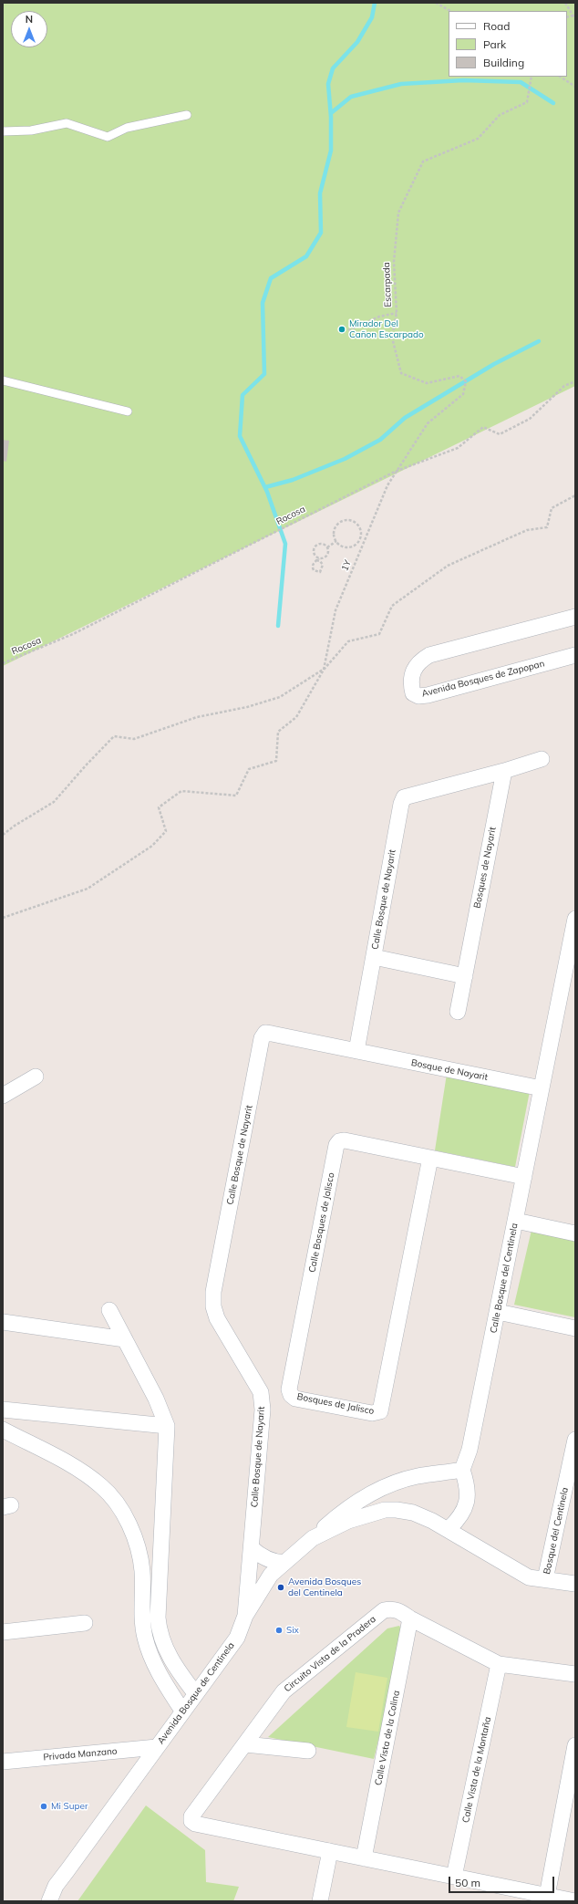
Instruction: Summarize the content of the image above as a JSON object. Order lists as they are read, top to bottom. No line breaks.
{"streets":{"street":["Avenida Bosques de Zapopan","Bosques de Nayarit","Calle Bosque de Nayarit","Bosque de Nayarit","Calle Bosques de Jalisco","Calle Bosque del Centinela","Bosques de Jalisco","Bosque del Centinela","Circuito Vista de la Pradera","Avenida Bosque de Centinela","Calle Vista de la Colina","Privada Manzano","Calle Vista de la Montaña"],"path":["Escarpada","Rocosa","1Y"]},"crossings":[["Escarpada","Rocosa"],["Escarpada","1Y"],["Rocosa","1Y"],["Bosques de Nayarit","Calle Bosque de Nayarit"],["Calle Bosque de Nayarit","Bosque de Nayarit"],["Calle Bosque de Nayarit","Avenida Bosque de Centinela"],["Bosque de Nayarit","Calle Bosque del Centinela"],["Calle Bosques de Jalisco","Calle Bosque del Centinela"],["Calle Bosques de Jalisco","Bosques de Jalisco"],["Bosque del Centinela","Avenida Bosque de Centinela"],["Circuito Vista de la Pradera","Calle Vista de la Colina"],["Circuito Vista de la Pradera","Calle Vista de la Montaña"],["Avenida Bosque de Centinela","Privada Manzano"]],"places":["Mirador Del Cañon Escarpado","Avenida Bosques del Centinela","Six","Mi Super"],"legend":["Road","Park","Building"],"scale_bar":"50 m","north":"top"}
